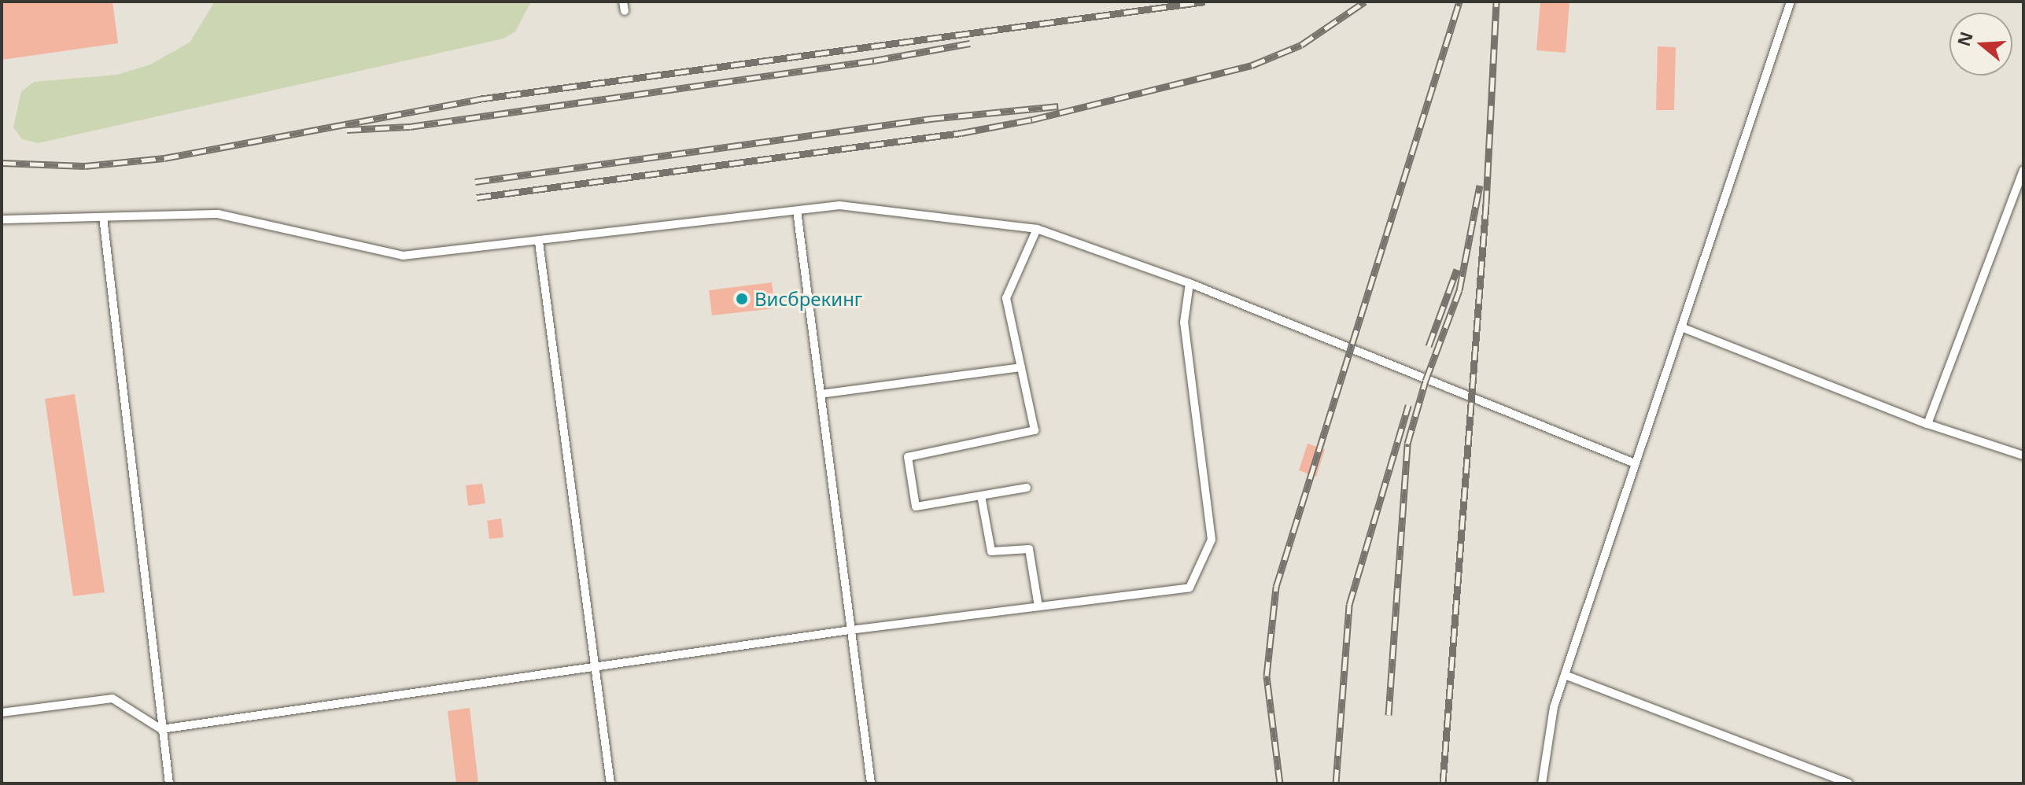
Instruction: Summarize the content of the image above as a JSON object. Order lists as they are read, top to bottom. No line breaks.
{"places":["Висбрекинг"],"north":"left"}
